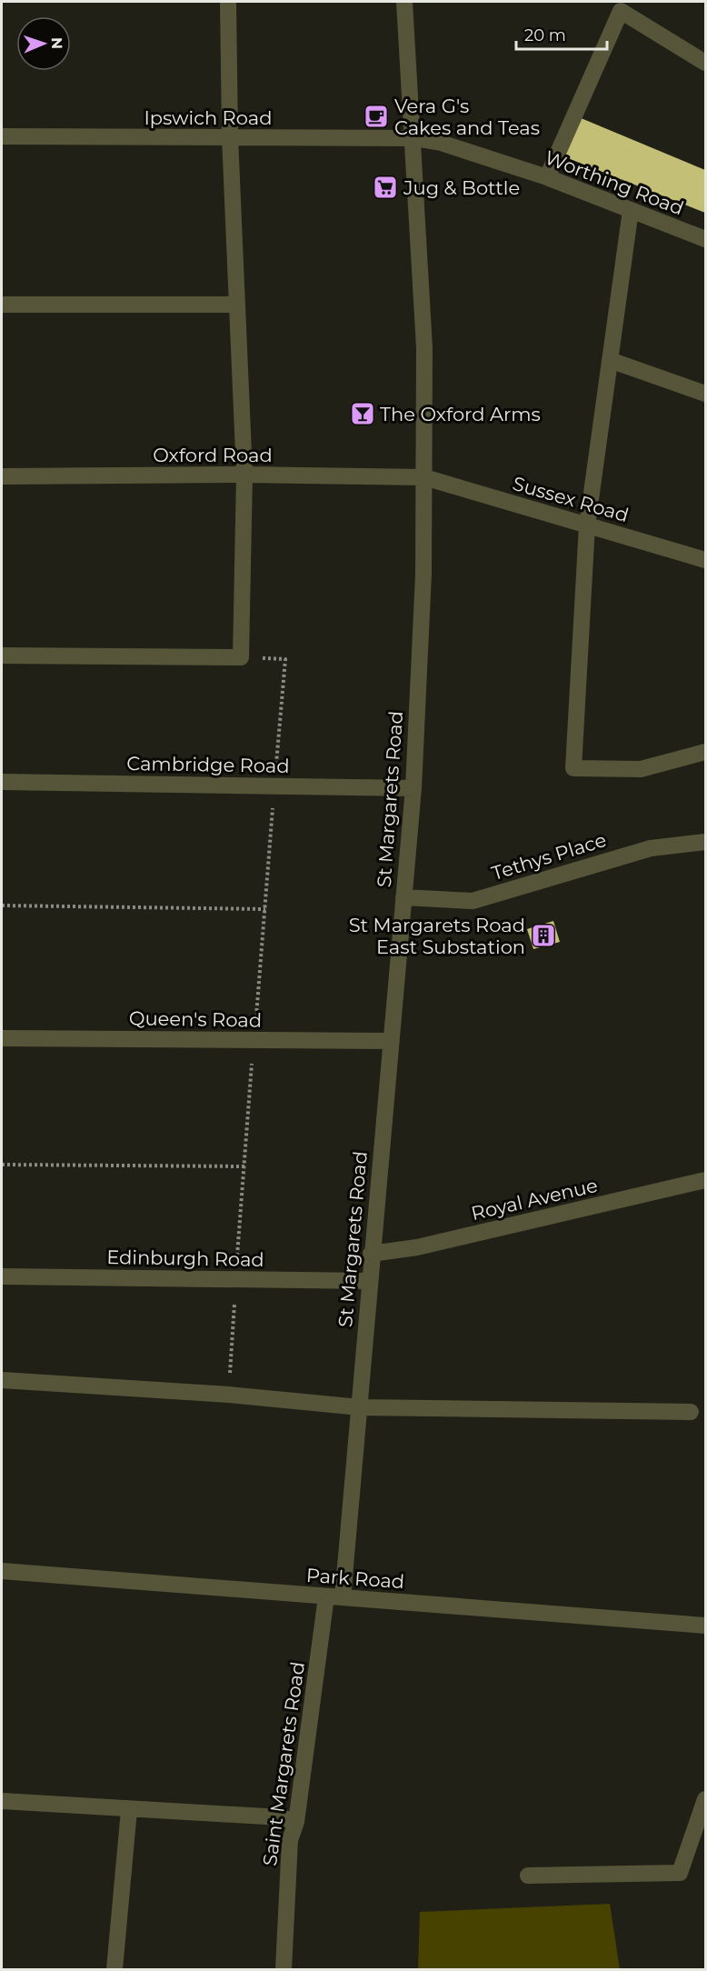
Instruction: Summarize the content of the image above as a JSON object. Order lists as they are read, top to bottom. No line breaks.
{"streets":{"street":["Ipswich Road","Worthing Road","Oxford Road","Sussex Road","Cambridge Road","St Margarets Road","Tethys Place","Queen's Road","Royal Avenue","Edinburgh Road","Park Road","Saint Margarets Road"]},"crossings":[["Ipswich Road","Worthing Road"],["Ipswich Road","St Margarets Road"],["Worthing Road","St Margarets Road"],["Oxford Road","Sussex Road"],["Oxford Road","St Margarets Road"],["Sussex Road","St Margarets Road"],["Cambridge Road","St Margarets Road"],["St Margarets Road","Tethys Place"],["St Margarets Road","Queen's Road"],["St Margarets Road","Royal Avenue"],["St Margarets Road","Edinburgh Road"],["St Margarets Road","Park Road"],["St Margarets Road","Saint Margarets Road"],["Park Road","Saint Margarets Road"]],"places":{"cafe":["Vera G's Cakes and Teas"],"supermarket":["Jug & Bottle"],"bar":["The Oxford Arms"],"building":["St Margarets Road East Substation"]},"scale_bar":"20 m","north":"right"}
